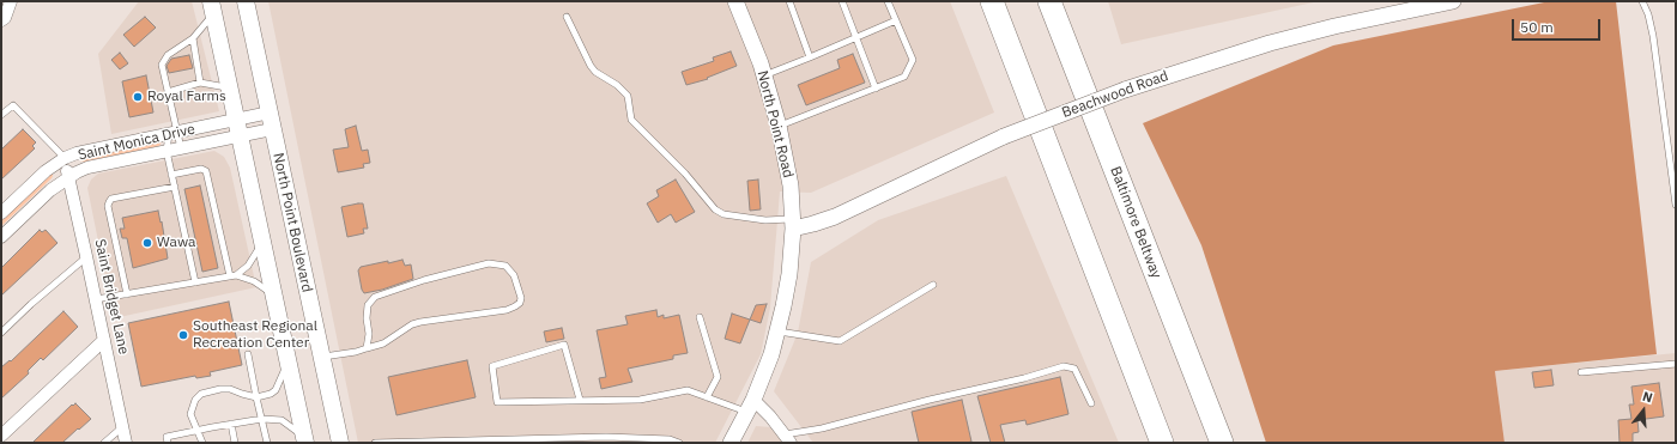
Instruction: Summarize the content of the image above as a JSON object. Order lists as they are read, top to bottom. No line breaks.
{"streets":{"highway":["Baltimore Beltway"],"main road":["North Point Boulevard"],"street":["Beachwood Road","North Point Road","Saint Monica Drive","Saint Bridget Lane"]},"crossings":[["Beachwood Road","North Point Road"],["Saint Monica Drive","North Point Boulevard"],["Saint Monica Drive","Saint Bridget Lane"]],"places":["Royal Farms","Wawa","Southeast Regional Recreation Center"],"scale_bar":"50 m","north":"top"}
